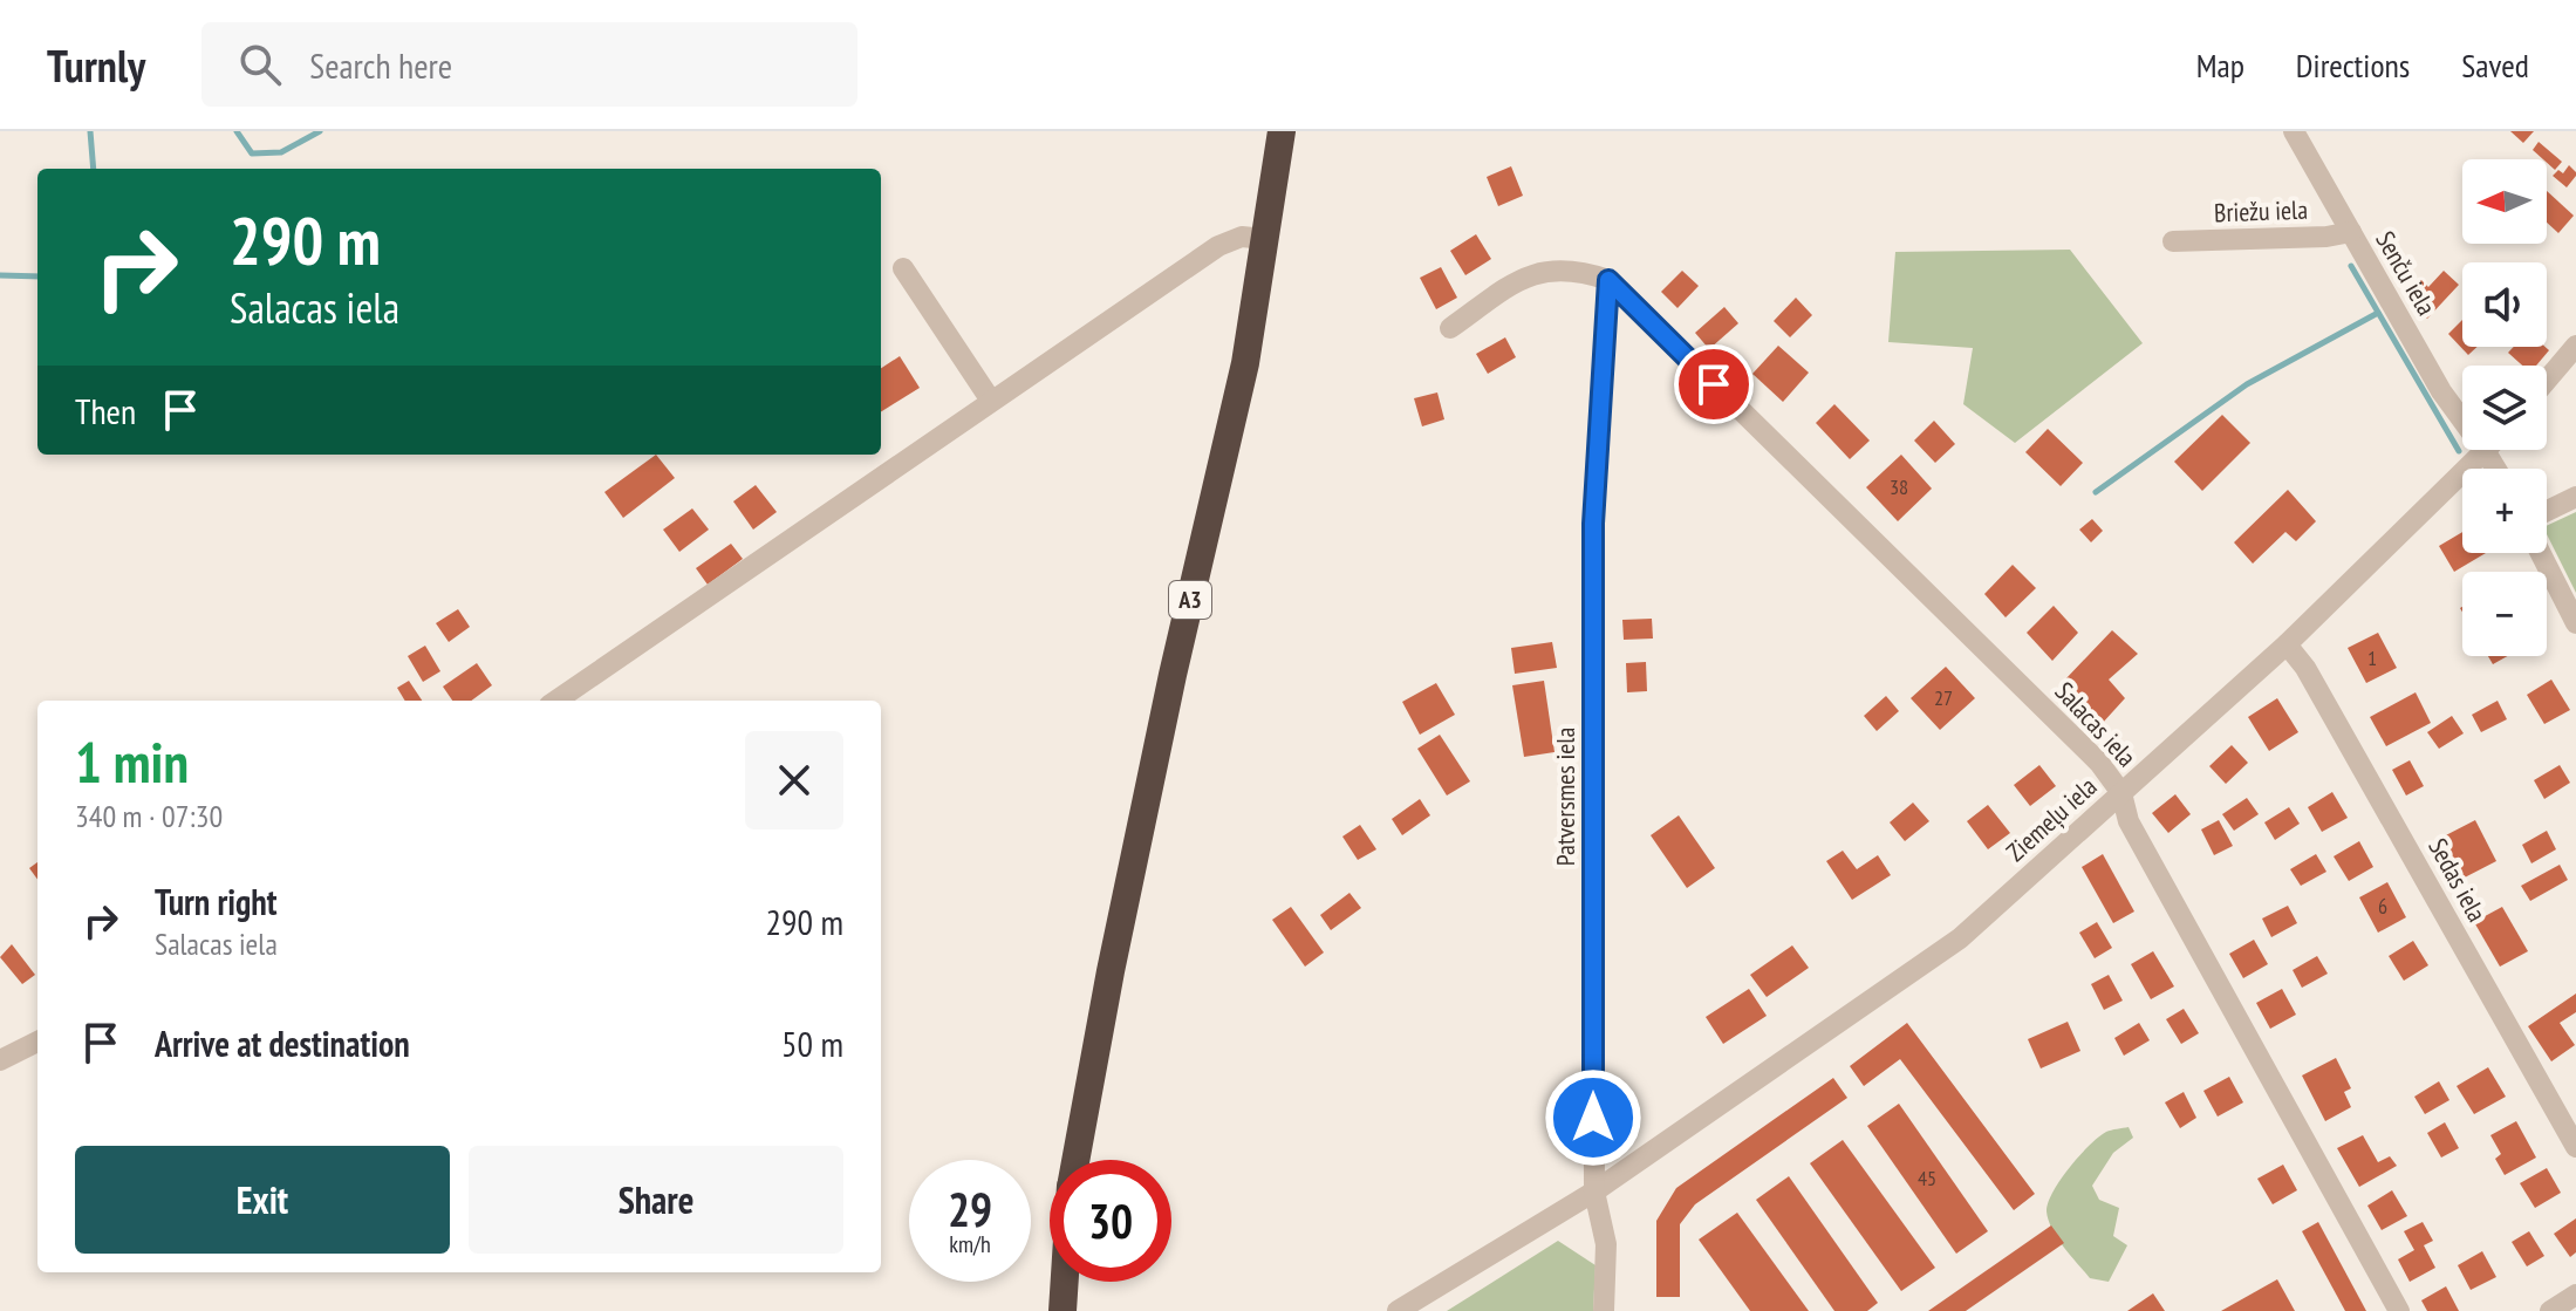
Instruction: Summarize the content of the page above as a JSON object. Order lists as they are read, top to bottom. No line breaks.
{"streets":{"highway":["A3"],"street":["Briežu iela","Senču iela","Salacas iela","Patversmes iela","Ziemeļu iela","Sedas iela"]},"crossings":[["Briežu iela","Senču iela"],["Senču iela","Ziemeļu iela"],["Salacas iela","Patversmes iela"],["Salacas iela","Ziemeļu iela"],["Patversmes iela","Ziemeļu iela"],["Ziemeļu iela","Sedas iela"]],"house_numbers":["38","1","27","6","45"],"north":"left","page":{"header":"Turnly","search":"Search here","nav":["Map","Directions","Saved"],"map_buttons":["+","−"],"turn":["290 m","Salacas iela"],"then":"Then","heading":["1 min","340 m · 07:30"],"list":[{"name":"Turn right","note":"Salacas iela","value":"290 m"},{"name":"Arrive at destination","value":"50 m"}],"buttons":["Exit","Share"],"speed":"29 km/h","limit":"30"}}
